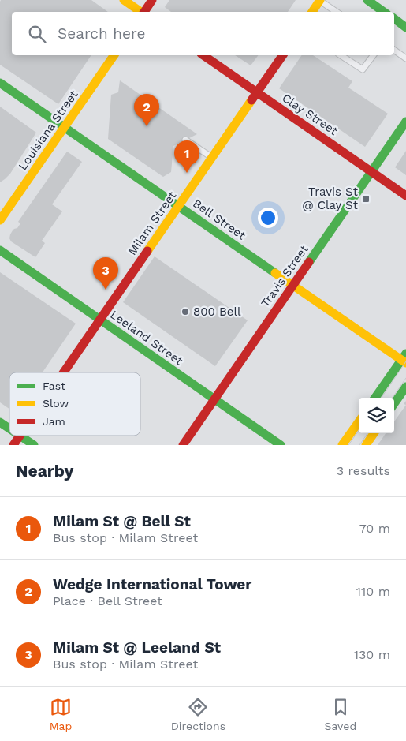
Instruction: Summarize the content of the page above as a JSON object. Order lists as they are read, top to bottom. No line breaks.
{"streets":{"main road":["Clay Street","Louisiana Street","Bell Street","Milam Street","Travis Street","Leeland Street"]},"crossings":[["Clay Street","Milam Street"],["Clay Street","Travis Street"],["Louisiana Street","Bell Street"],["Bell Street","Milam Street"],["Bell Street","Travis Street"],["Milam Street","Leeland Street"],["Travis Street","Leeland Street"]],"places":{"transit":["Travis St @ Clay St"],"other":["800 Bell"]},"legend":["Fast","Slow","Jam"],"page":{"search":"Search here","pins":["2","1","3"],"heading":["Nearby","3 results"],"list":[{"mark":"1","name":"Milam St @ Bell St","note":"Bus stop · Milam Street","value":"70 m"},{"mark":"2","name":"Wedge International Tower","note":"Place · Bell Street","value":"110 m"},{"mark":"3","name":"Milam St @ Leeland St","note":"Bus stop · Milam Street","value":"130 m"}],"nav":["Map","Directions","Saved"]}}
